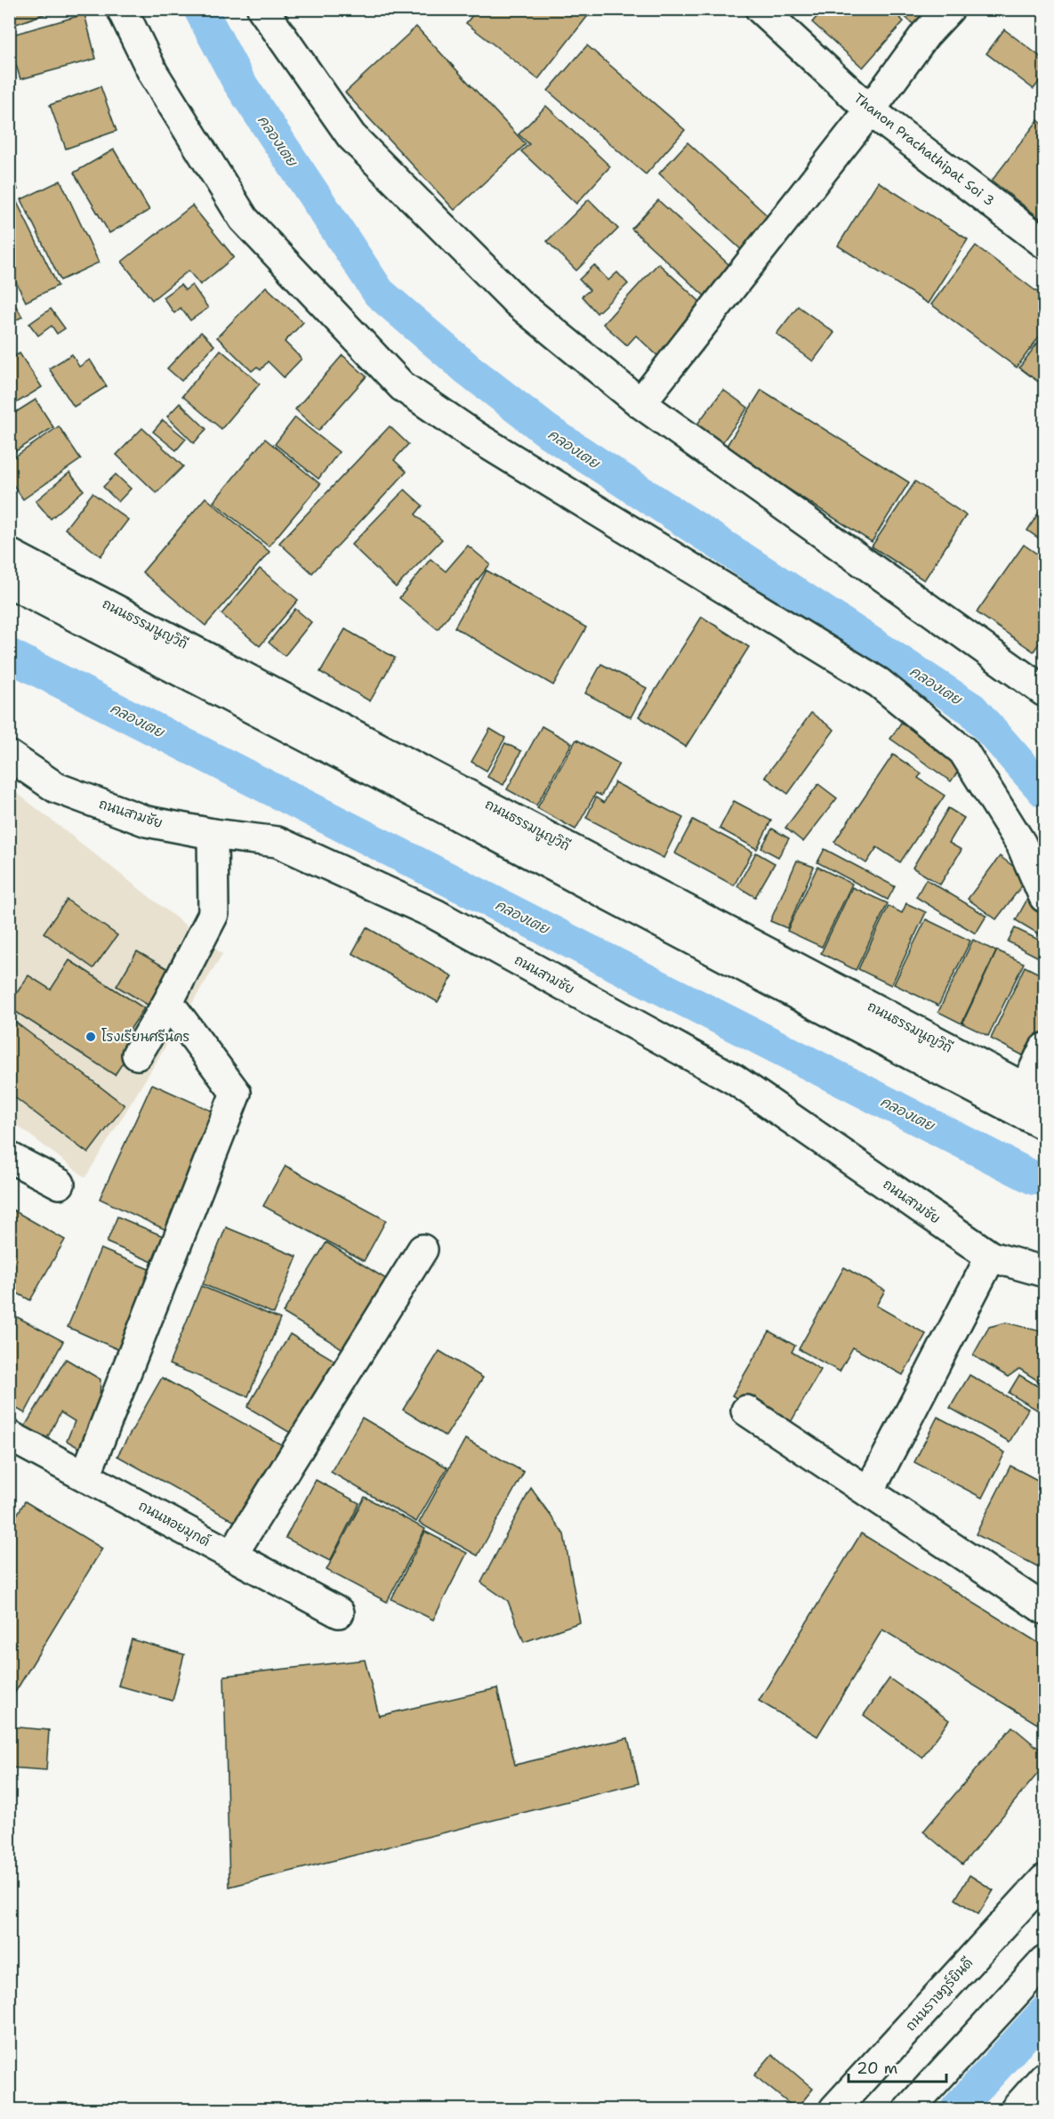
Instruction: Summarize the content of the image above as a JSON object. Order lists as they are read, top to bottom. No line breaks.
{"streets":{"street":["Thanon Prachathipat Soi 3","ถนนธรรมนูญวิถี","ถนนสามชัย","ถนนหอยมุกต์","ถนนราษฎร์ยินดี"]},"water":["คลองเตย"],"places":["โรงเรียนศรีนคร"],"scale_bar":"20 m"}
